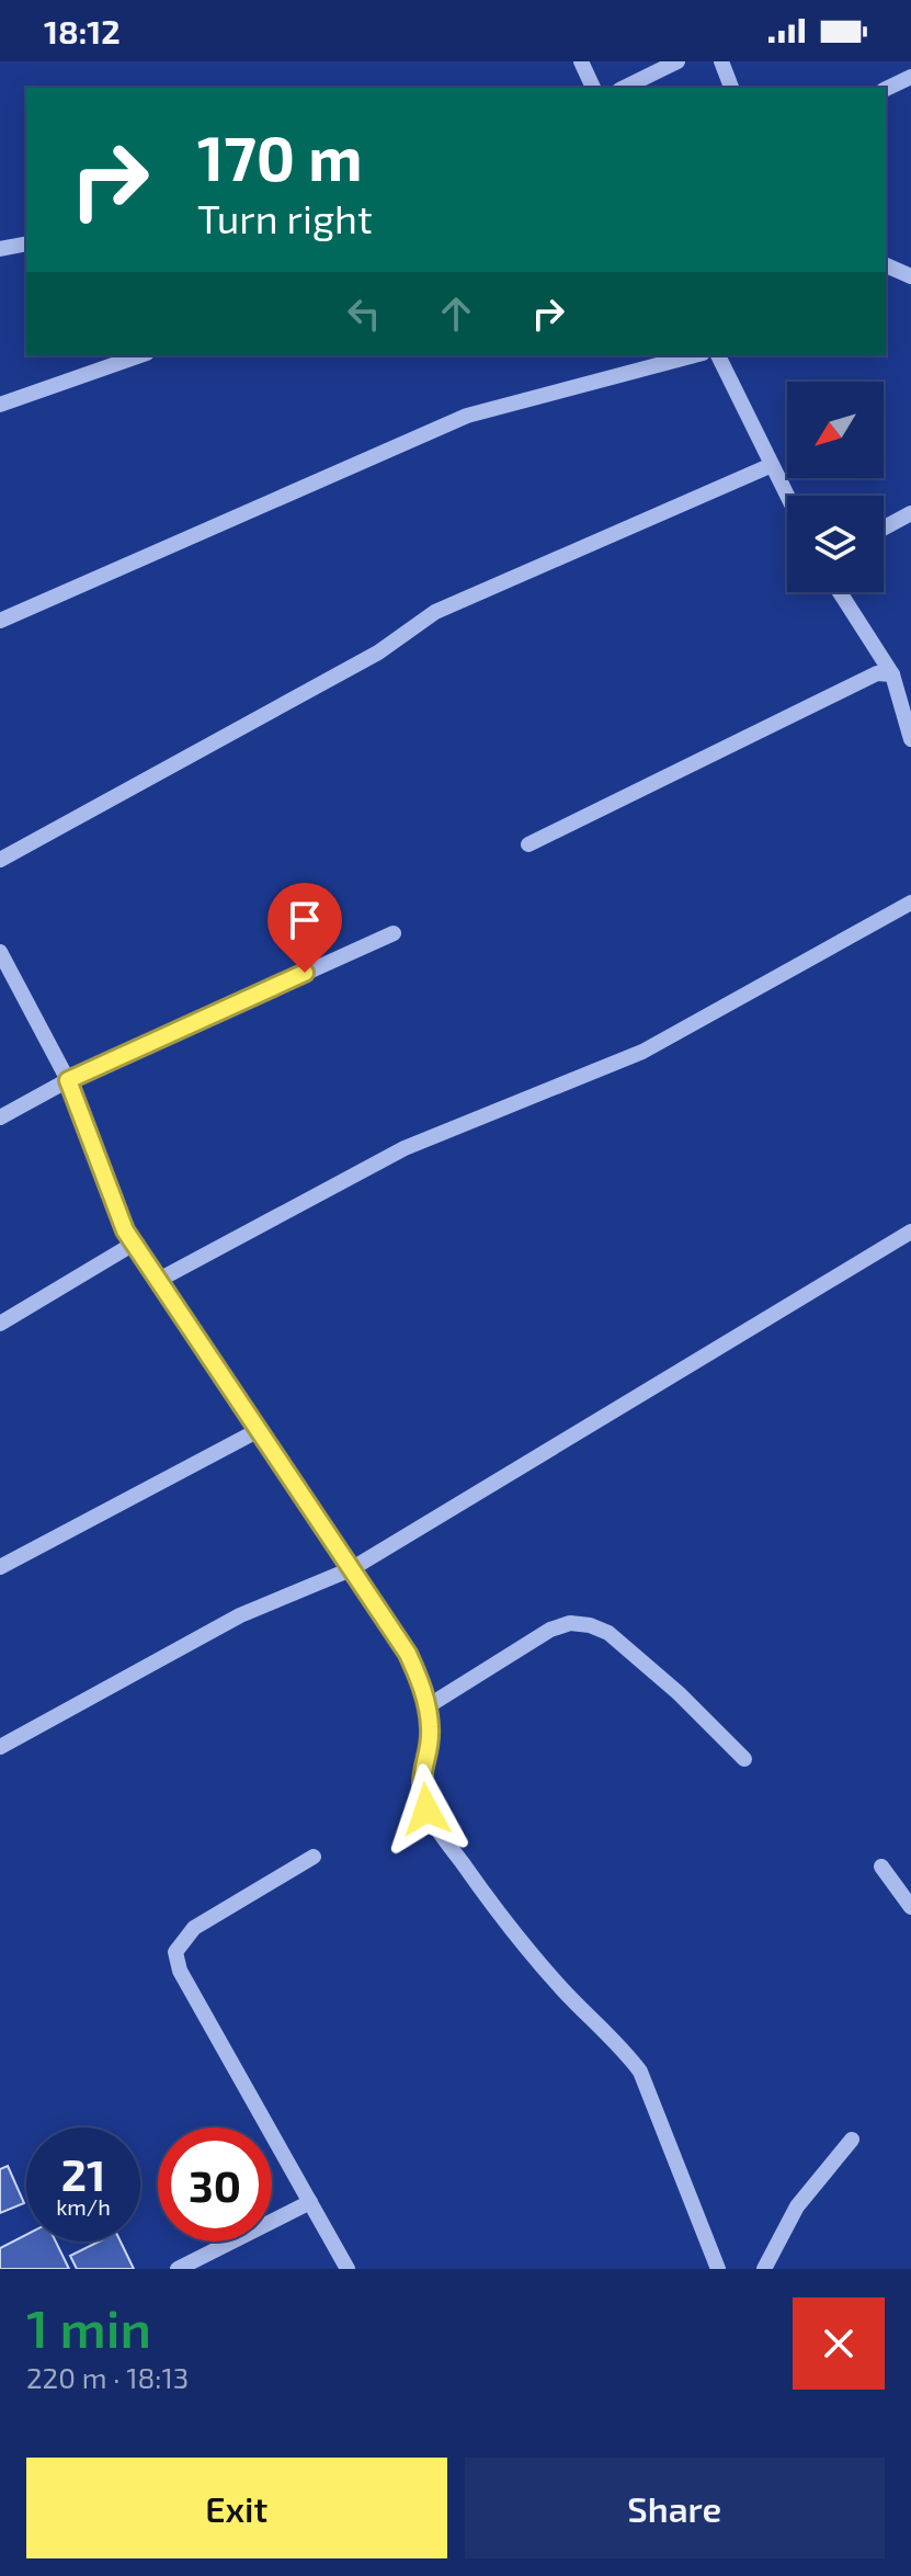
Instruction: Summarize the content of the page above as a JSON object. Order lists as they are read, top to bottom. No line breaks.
{"north":"bottom left","page":{"status":"18:12","turn":["170 m","Turn right"],"speed":"21 km/h","limit":"30","heading":["1 min","220 m · 18:13"],"buttons":["Exit","Share"]}}
